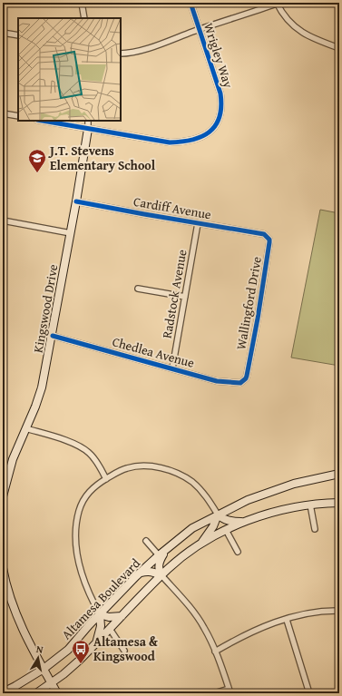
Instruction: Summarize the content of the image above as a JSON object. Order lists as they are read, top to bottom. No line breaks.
{"streets":{"main road":["Kingswood Drive","Altamesa Boulevard"],"street":["Wrigley Way","Cardiff Avenue","Radstock Avenue","Wallingford Drive","Chedlea Avenue"]},"crossings":[["Wrigley Way","Kingswood Drive"],["Cardiff Avenue","Radstock Avenue"],["Cardiff Avenue","Wallingford Drive"],["Cardiff Avenue","Kingswood Drive"],["Radstock Avenue","Chedlea Avenue"],["Wallingford Drive","Chedlea Avenue"],["Kingswood Drive","Chedlea Avenue"]],"places":{"school or university":["J.T. Stevens Elementary School"],"bus stop":["Altamesa & Kingswood"]},"north":"top"}
